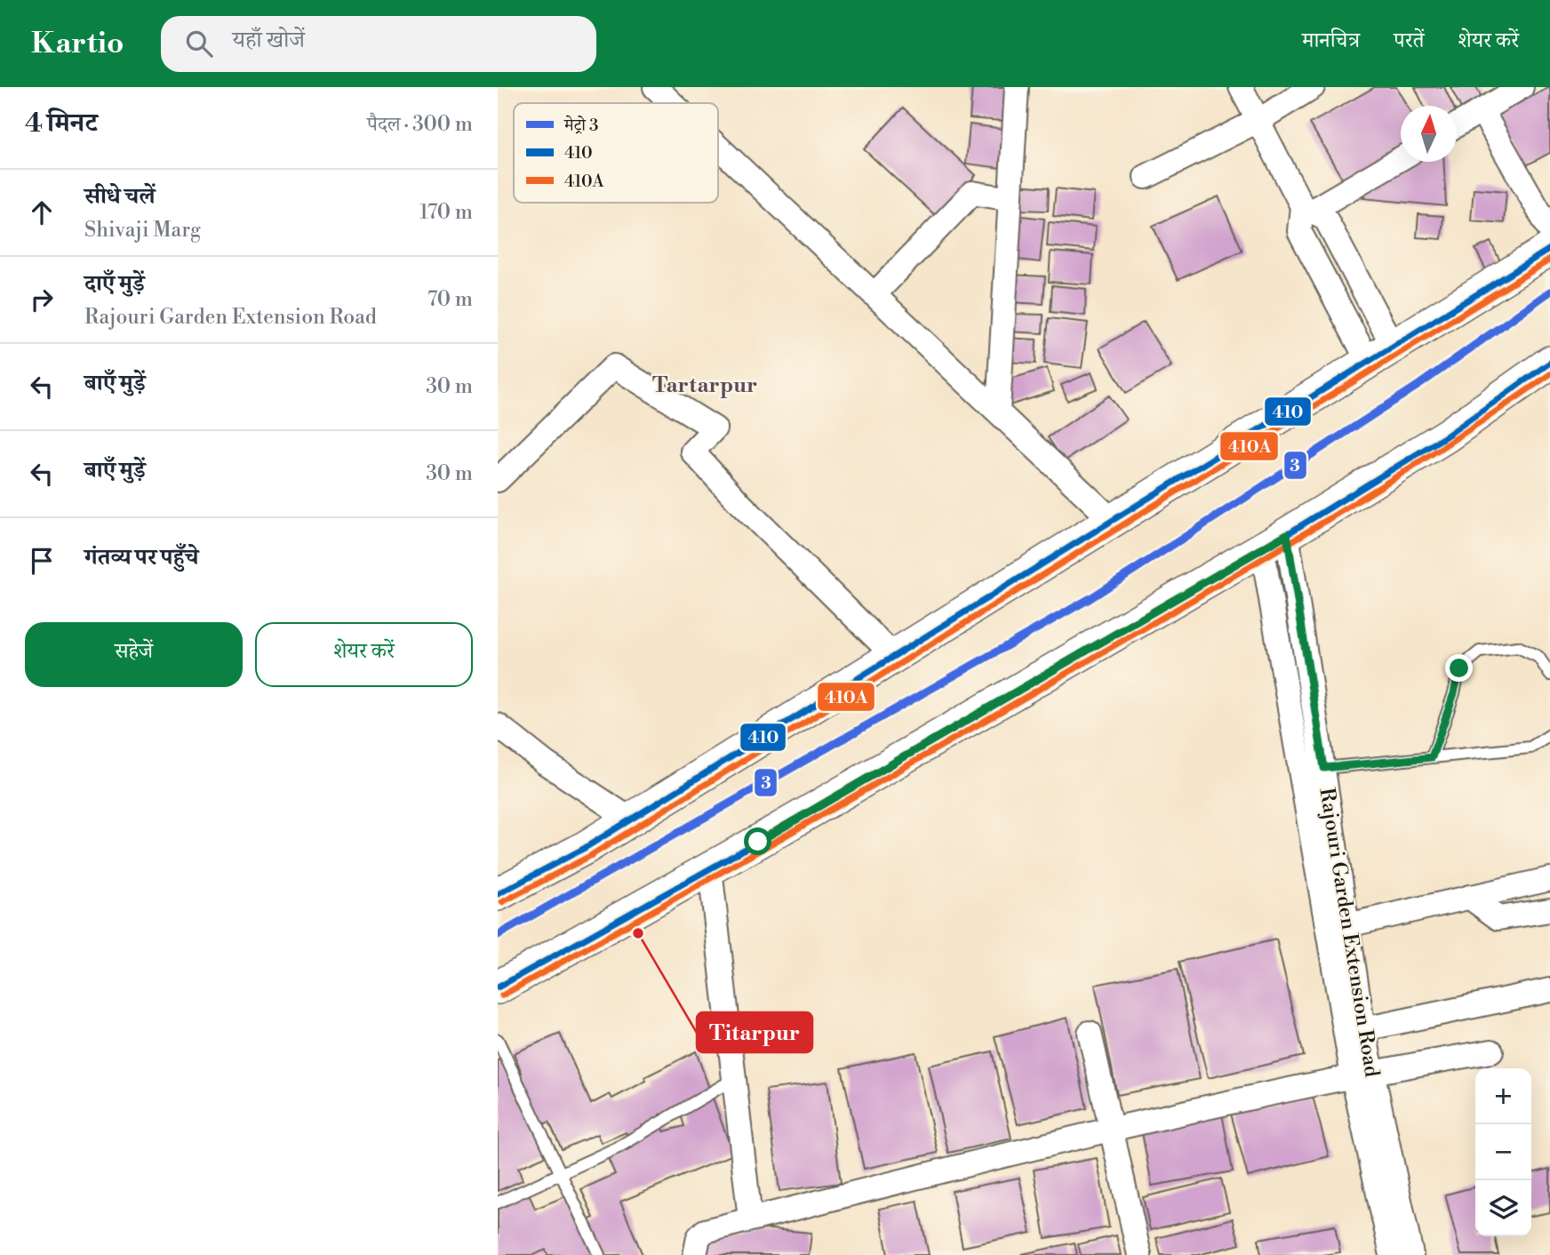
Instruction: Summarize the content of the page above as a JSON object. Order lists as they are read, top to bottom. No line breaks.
{"streets":{"street":["Rajouri Garden Extension Road"]},"districts":["Tartarpur"],"places":["Titarpur"],"lines":["transit line 410","transit line 410A","metro line 3"],"legend":["मेट्रो 3","410","410A"],"north":"top","page":{"header":"Kartio","search":"यहाँ खोजें","nav":["मानचित्र","परतें","शेयर करें"],"heading":["4 मिनट","पैदल · 300 m"],"list":[["सीधे चलें","Shivaji Marg","170 m"],["दाएँ मुड़ें","Rajouri Garden Extension Road","70 m"],["बाएँ मुड़ें","30 m"],["बाएँ मुड़ें","30 m"],"गंतव्य पर पहुँचे"],"buttons":["सहेजें","शेयर करें"],"map_buttons":["+","−"]}}
